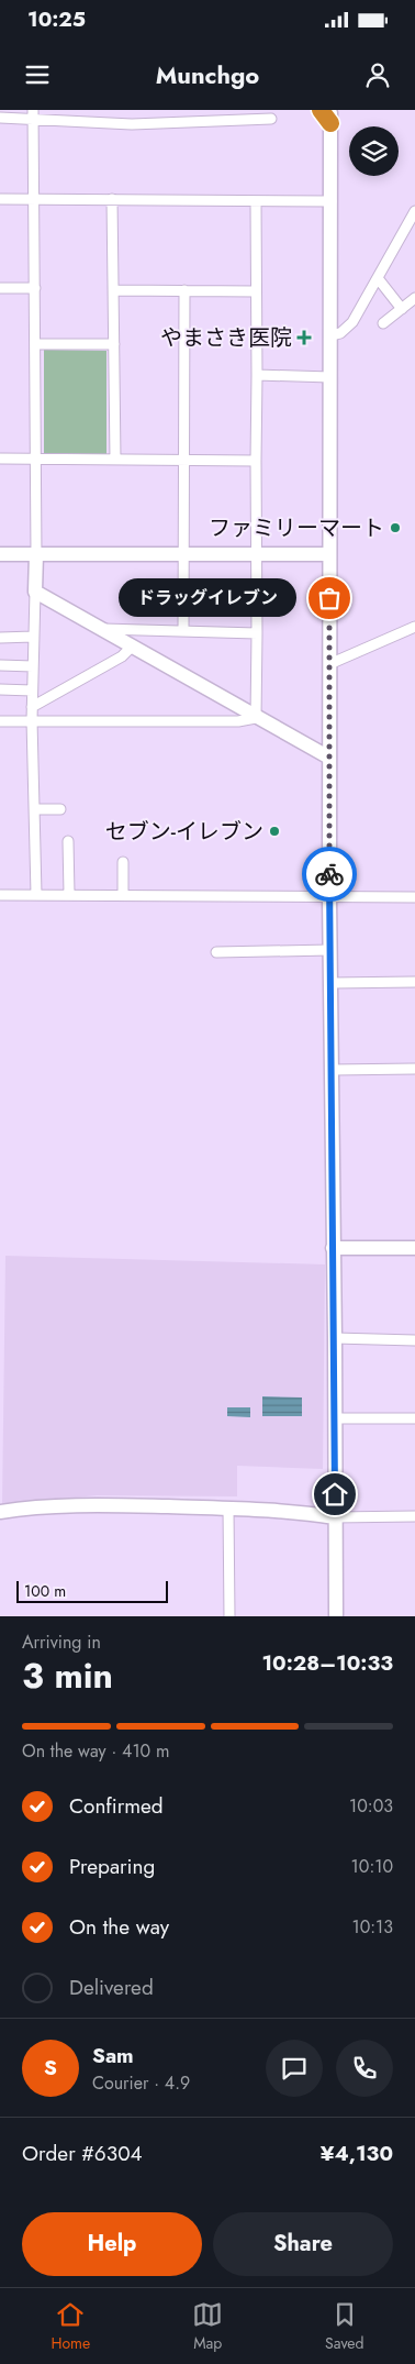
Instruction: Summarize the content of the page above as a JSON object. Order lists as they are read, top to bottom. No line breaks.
{"places":{"health":["やまさき医院"],"other":["ファミリーマート","ドラッグイレブン","セブン-イレブン"]},"scale_bar":"100 m","page":{"status":"10:25","header":"Munchgo","bubble":"ドラッグイレブン","scale":"100 m","heading":["3 min","Arriving in","10:28–10:33"],"panel":["Sam","Courier · 4.9","Order #6304","¥4,130"],"bar":"On the way · 410 m","list":[["Confirmed","10:03"],["Preparing","10:10"],["On the way","10:13"],"Delivered"],"round":"S","buttons":["Help","Share"],"tabs":["Home","Map","Saved"]}}
